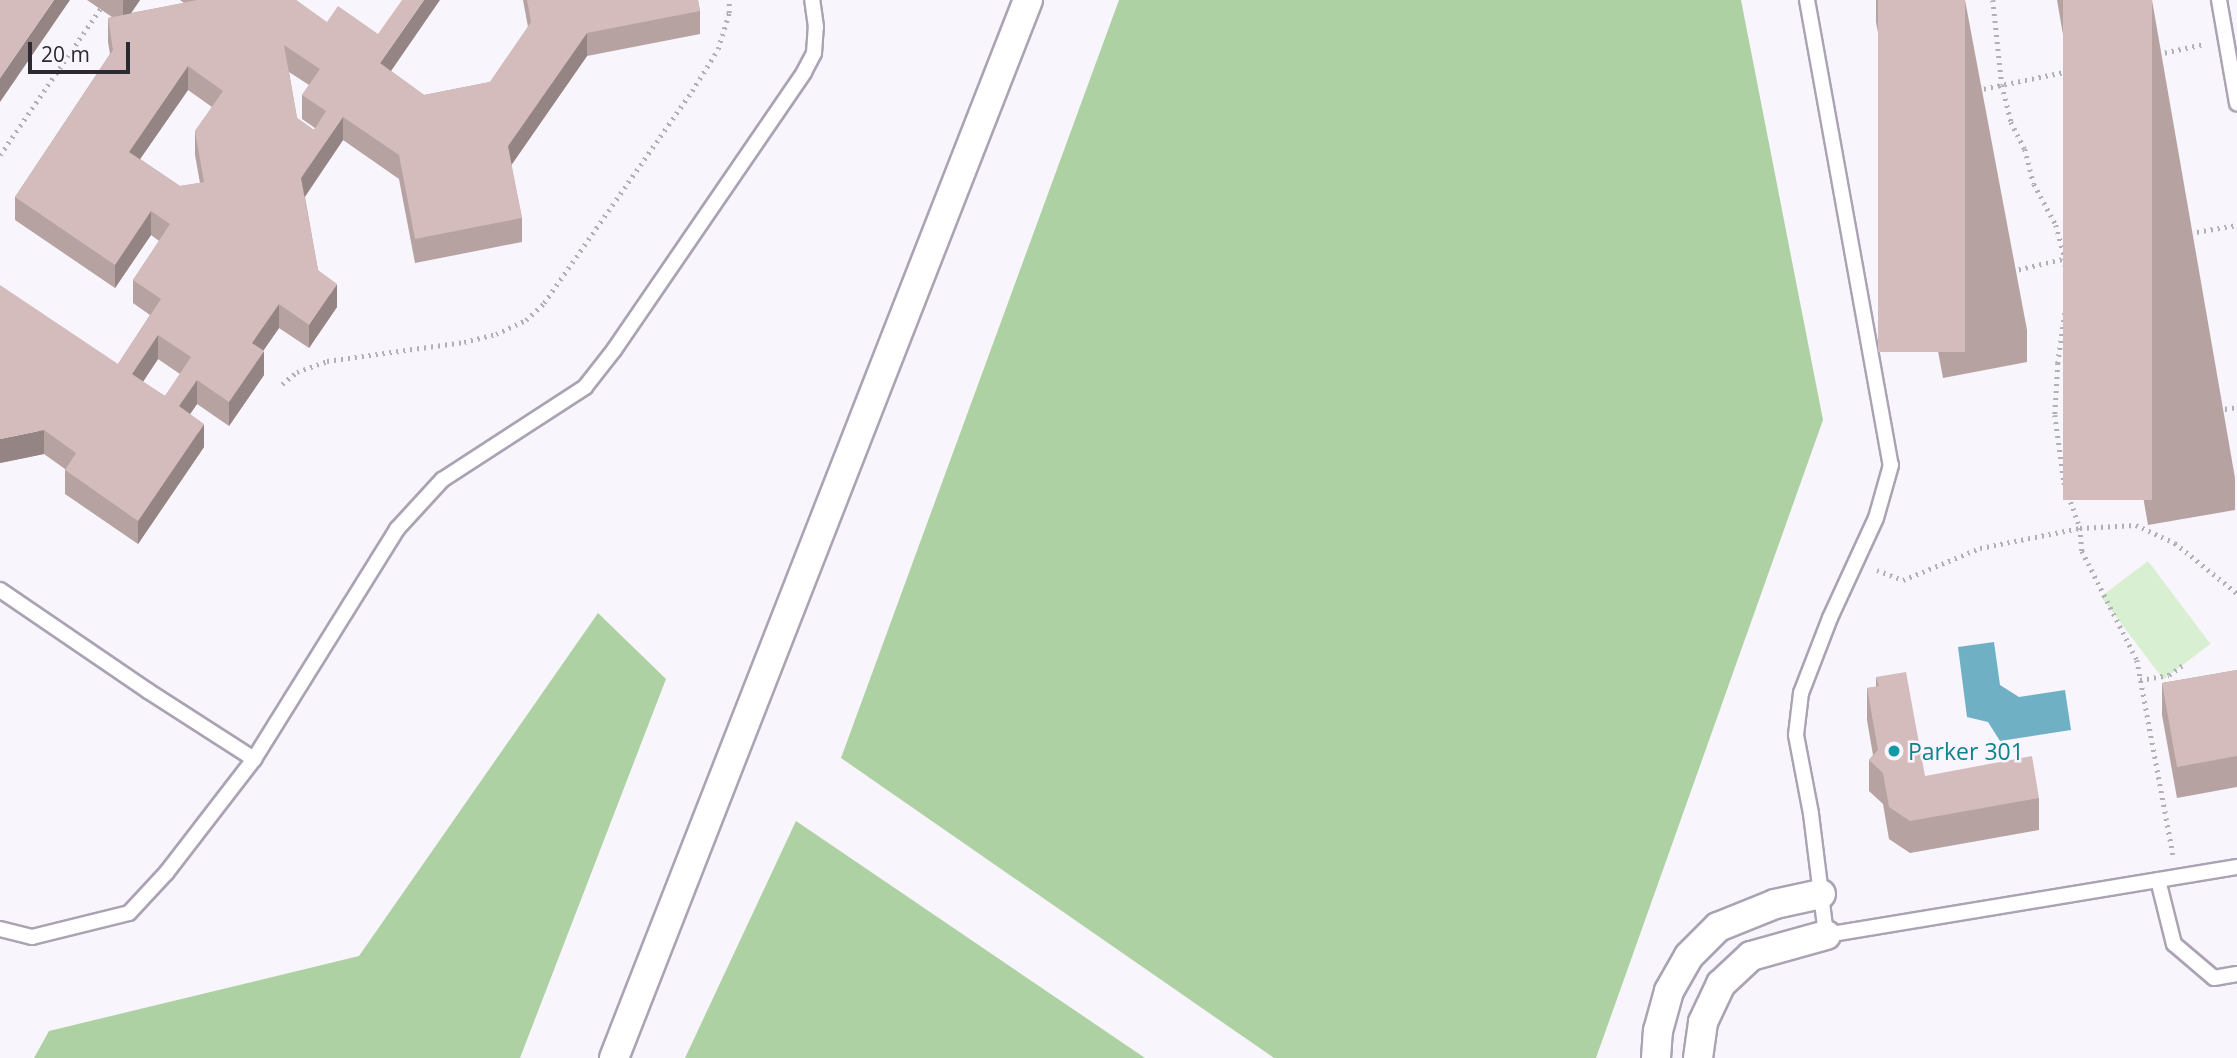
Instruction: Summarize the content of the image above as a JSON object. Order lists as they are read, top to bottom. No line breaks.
{"places":["Parker 301"],"scale_bar":"20 m"}
